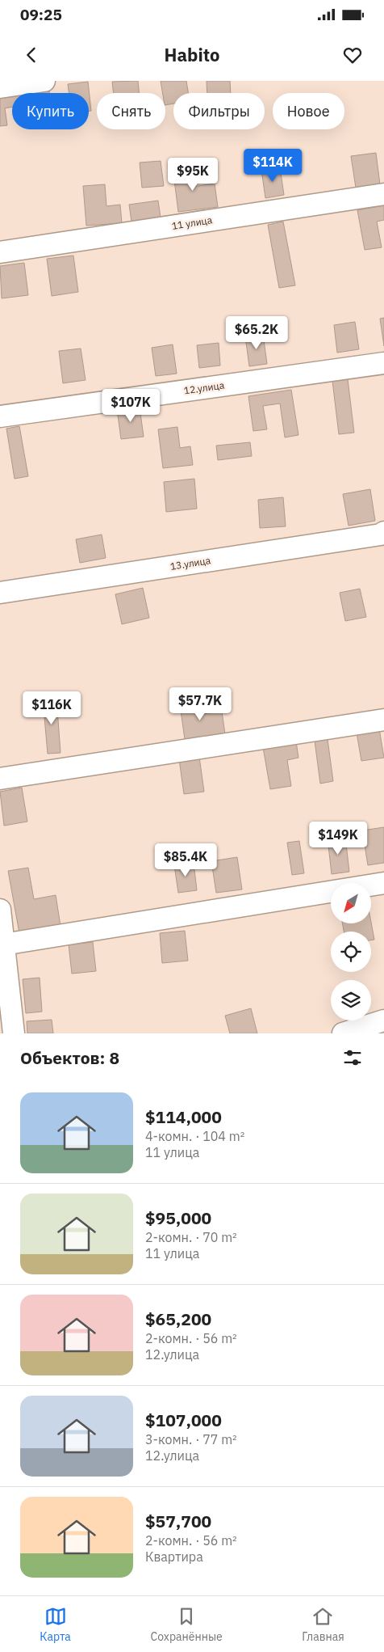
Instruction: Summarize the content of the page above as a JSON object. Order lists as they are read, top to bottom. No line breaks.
{"streets":{"street":["11 улица","12.улица","13.улица"]},"north":"bottom left","page":{"status":"09:25","header":"Habito","chip":["Купить","Снять","Фильтры","Новое"],"price":["$114K","$95K","$65.2K","$107K","$57.7K","$116K","$149K","$85.4K"],"heading":"Объектов: 8","list":[{"name":"$114,000","note":"4-комн. · 104 m² · 11 улица"},{"name":"$95,000","note":"2-комн. · 70 m² · 11 улица"},{"name":"$65,200","note":"2-комн. · 56 m² · 12.улица"},{"name":"$107,000","note":"3-комн. · 77 m² · 12.улица"},{"name":"$57,700","note":"2-комн. · 56 m² · Квартира"}],"tabs":["Карта","Сохранённые","Главная"]}}
